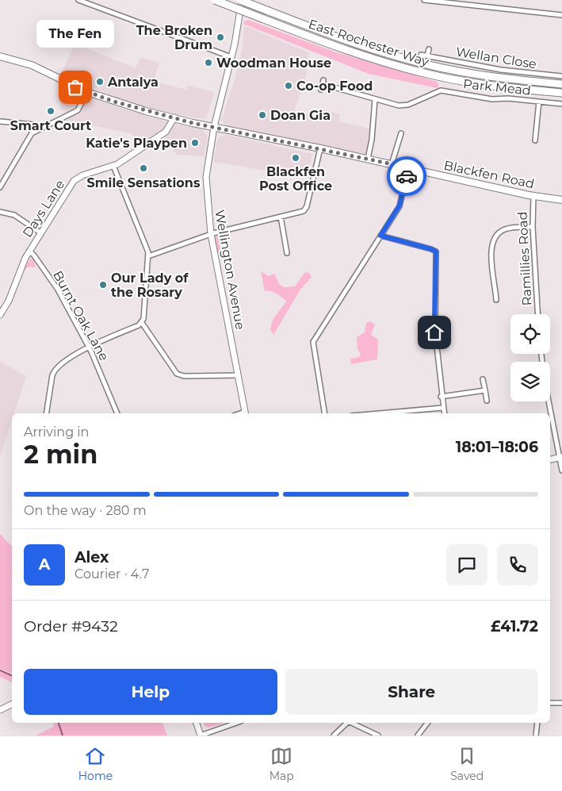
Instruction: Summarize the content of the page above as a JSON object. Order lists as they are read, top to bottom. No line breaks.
{"streets":{"highway":["East Rochester Way"],"main road":["Blackfen Road"],"street":["Wellan Close","Park Mead","Days Lane","Ramillies Road","Wellington Avenue","Burnt Oak Lane"]},"crossings":[["East Rochester Way","Wellington Avenue"],["Blackfen Road","Days Lane"],["Blackfen Road","Ramillies Road"],["Blackfen Road","Wellington Avenue"],["Days Lane","Burnt Oak Lane"]],"places":["The Broken Drum","Woodman House","Antalya","Co-op Food","The Fen","Smart Court","Doan Gia","Katie's Playpen","Blackfen Post Office","Smile Sensations","Our Lady of the Rosary"],"page":{"bubble":"The Fen","heading":["2 min","Arriving in","18:01–18:06"],"panel":["Alex","Courier · 4.7","Order #9432","£41.72"],"bar":"On the way · 280 m","round":"A","buttons":["Help","Share"],"tabs":["Home","Map","Saved"]}}
